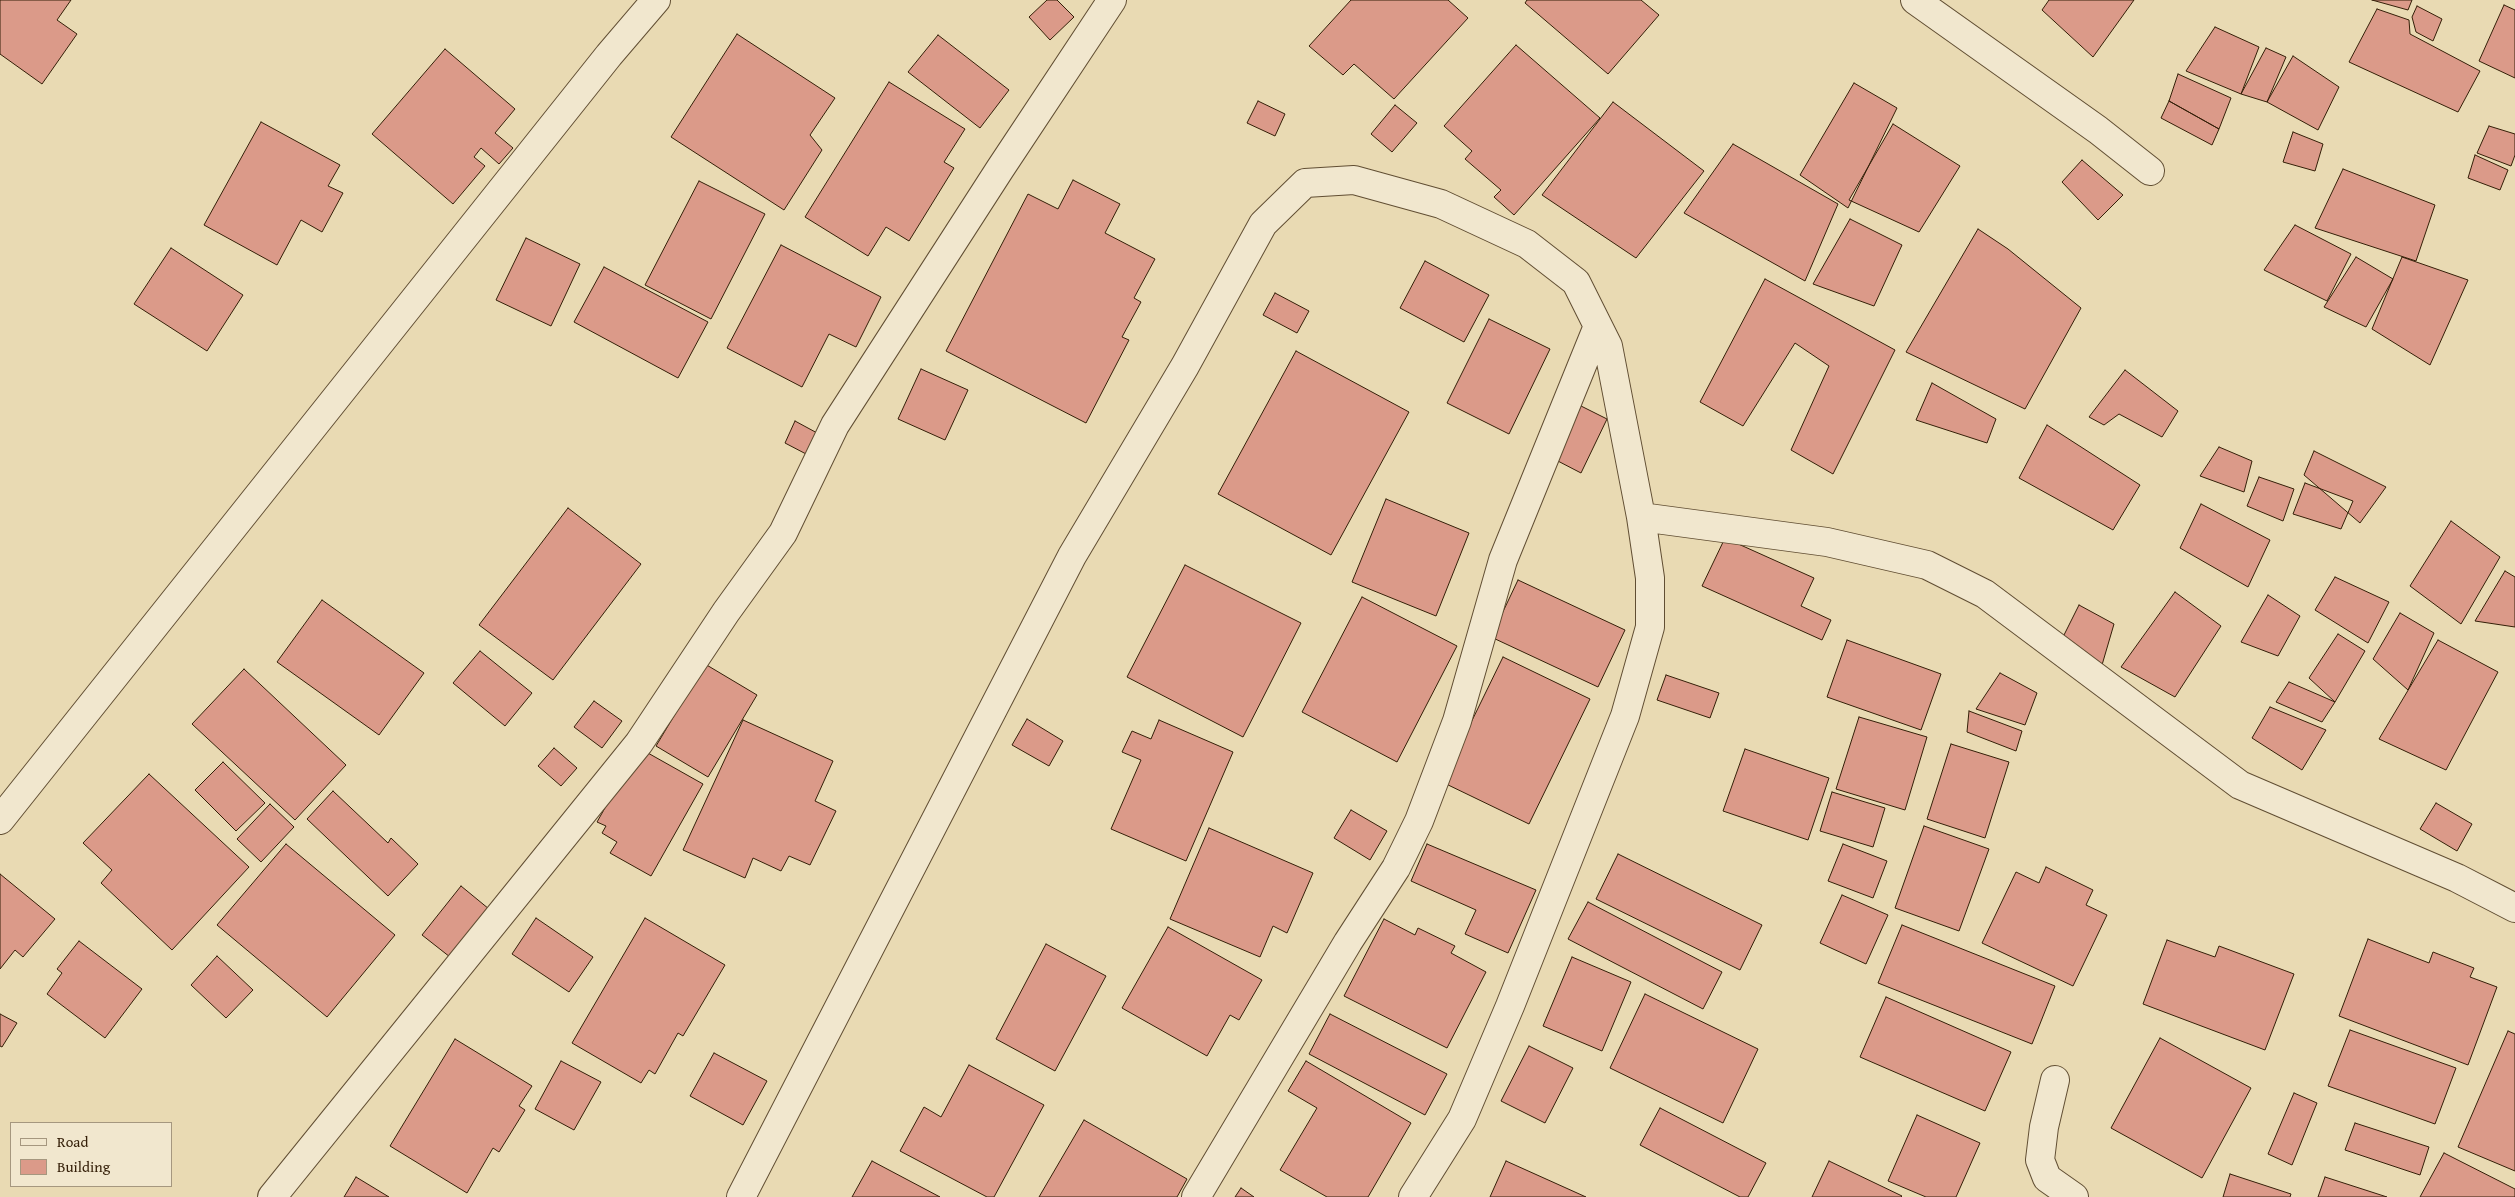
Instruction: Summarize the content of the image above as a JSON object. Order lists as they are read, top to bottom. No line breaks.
{"legend":["Road","Building"]}
